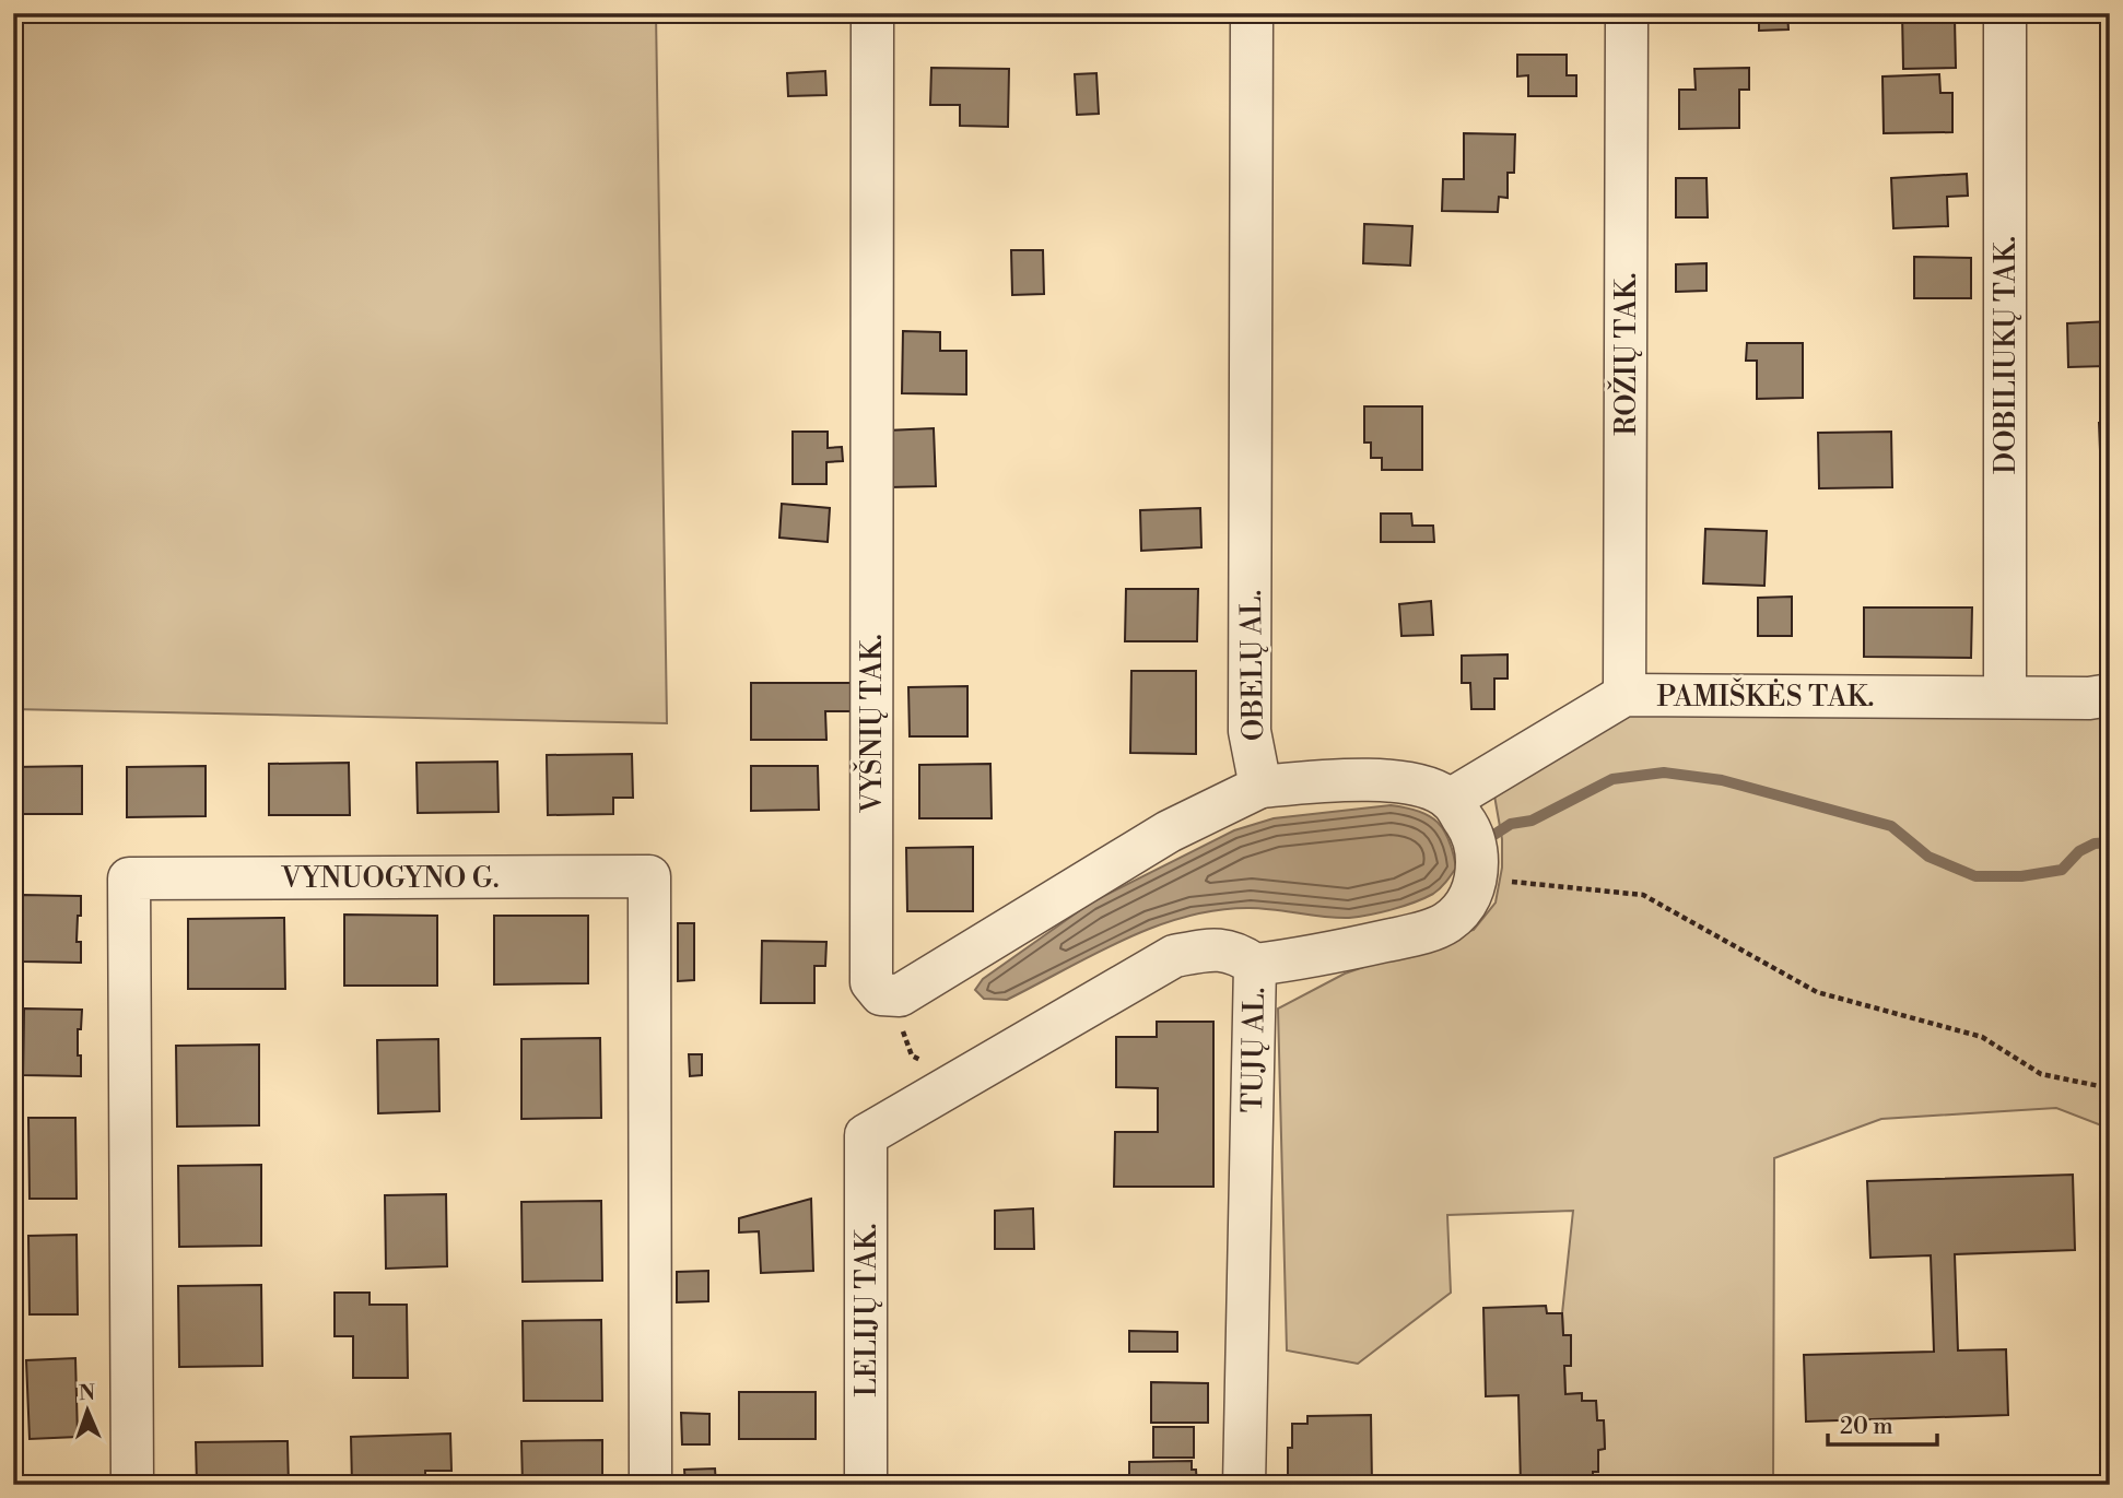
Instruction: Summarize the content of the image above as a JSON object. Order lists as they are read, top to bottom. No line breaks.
{"streets":{"street":["ROŽIŲ TAK.","DOBILIUKŲ TAK.","OBELŲ AL.","PAMIŠKĖS TAK.","VYŠNIŲ TAK.","VYNUOGYNO G.","TUJŲ AL.","LELIJŲ TAK."]},"crossings":[["ROŽIŲ TAK.","PAMIŠKĖS TAK."],["DOBILIUKŲ TAK.","PAMIŠKĖS TAK."],["TUJŲ AL.","LELIJŲ TAK."]],"scale_bar":"20 m","north":"top"}
